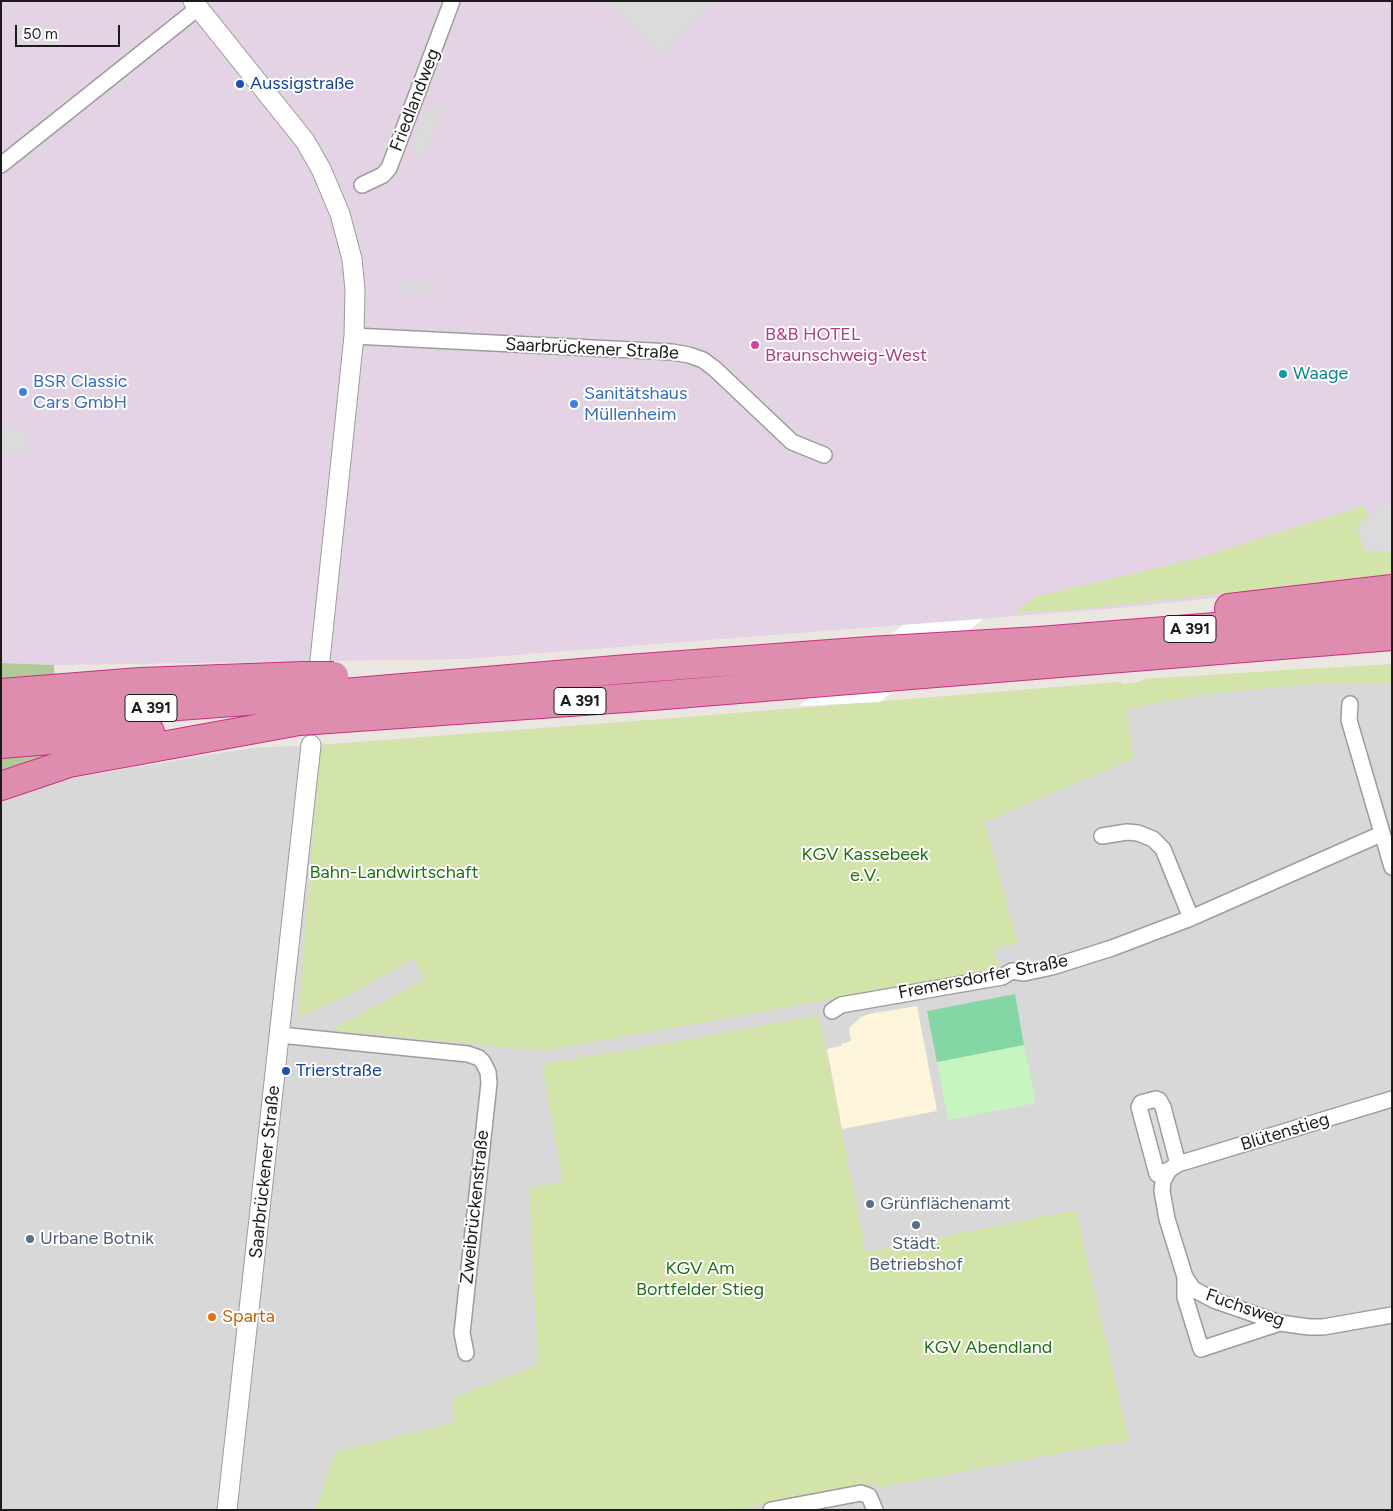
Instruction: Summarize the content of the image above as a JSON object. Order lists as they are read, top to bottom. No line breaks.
{"streets":{"highway":["A 391"],"street":["Friedlandweg","Saarbrückener Straße","Fremersdorfer Straße","Blütenstieg","Zweibrückenstraße","Fuchsweg"]},"crossings":[["Saarbrückener Straße","Zweibrückenstraße"],["Blütenstieg","Fuchsweg"]],"parks":["KGV Kassebeek e.V.","Bahn-Landwirtschaft","KGV Am Bortfelder Stieg","KGV Abendland"],"places":["Aussigstraße","B&B HOTEL Braunschweig-West","Waage","BSR Classic Cars GmbH","Sanitätshaus Müllenheim","Trierstraße","Grünflächenamt","Städt. Betriebshof","Urbane Botnik","Sparta"],"scale_bar":"50 m"}
